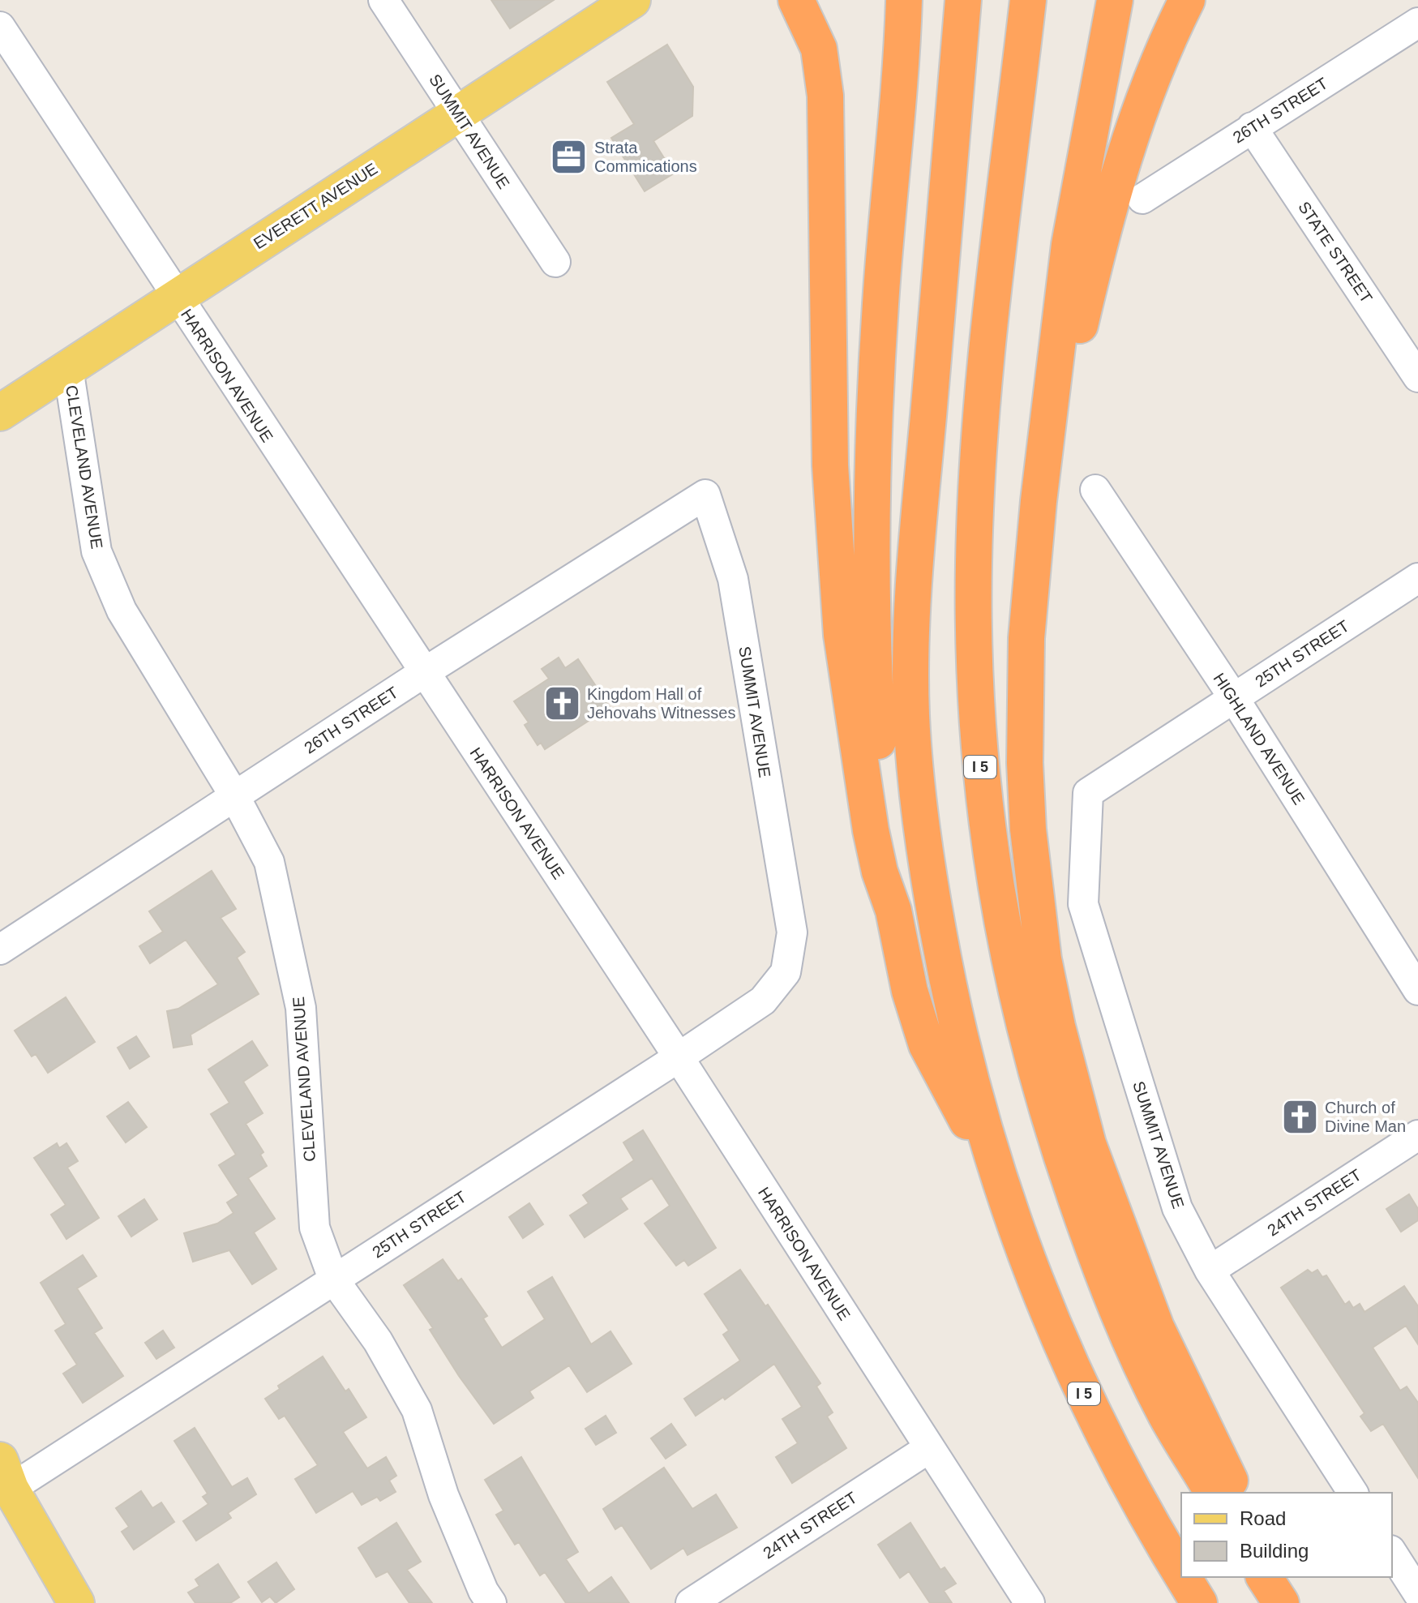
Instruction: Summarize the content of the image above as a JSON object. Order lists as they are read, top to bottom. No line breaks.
{"streets":{"highway":["I 5"],"main road":["EVERETT AVENUE"],"street":["26TH STREET","SUMMIT AVENUE","STATE STREET","HARRISON AVENUE","CLEVELAND AVENUE","25TH STREET","HIGHLAND AVENUE","24TH STREET"]},"crossings":[["26TH STREET","SUMMIT AVENUE"],["26TH STREET","STATE STREET"],["26TH STREET","HARRISON AVENUE"],["26TH STREET","CLEVELAND AVENUE"],["SUMMIT AVENUE","EVERETT AVENUE"],["SUMMIT AVENUE","25TH STREET"],["SUMMIT AVENUE","24TH STREET"],["EVERETT AVENUE","HARRISON AVENUE"],["EVERETT AVENUE","CLEVELAND AVENUE"],["HARRISON AVENUE","25TH STREET"],["HARRISON AVENUE","24TH STREET"],["CLEVELAND AVENUE","25TH STREET"],["25TH STREET","HIGHLAND AVENUE"]],"places":{"office":["Strata Commications"],"church":["Kingdom Hall of Jehovahs Witnesses","Church of Divine Man"]},"legend":["Road","Building"]}
